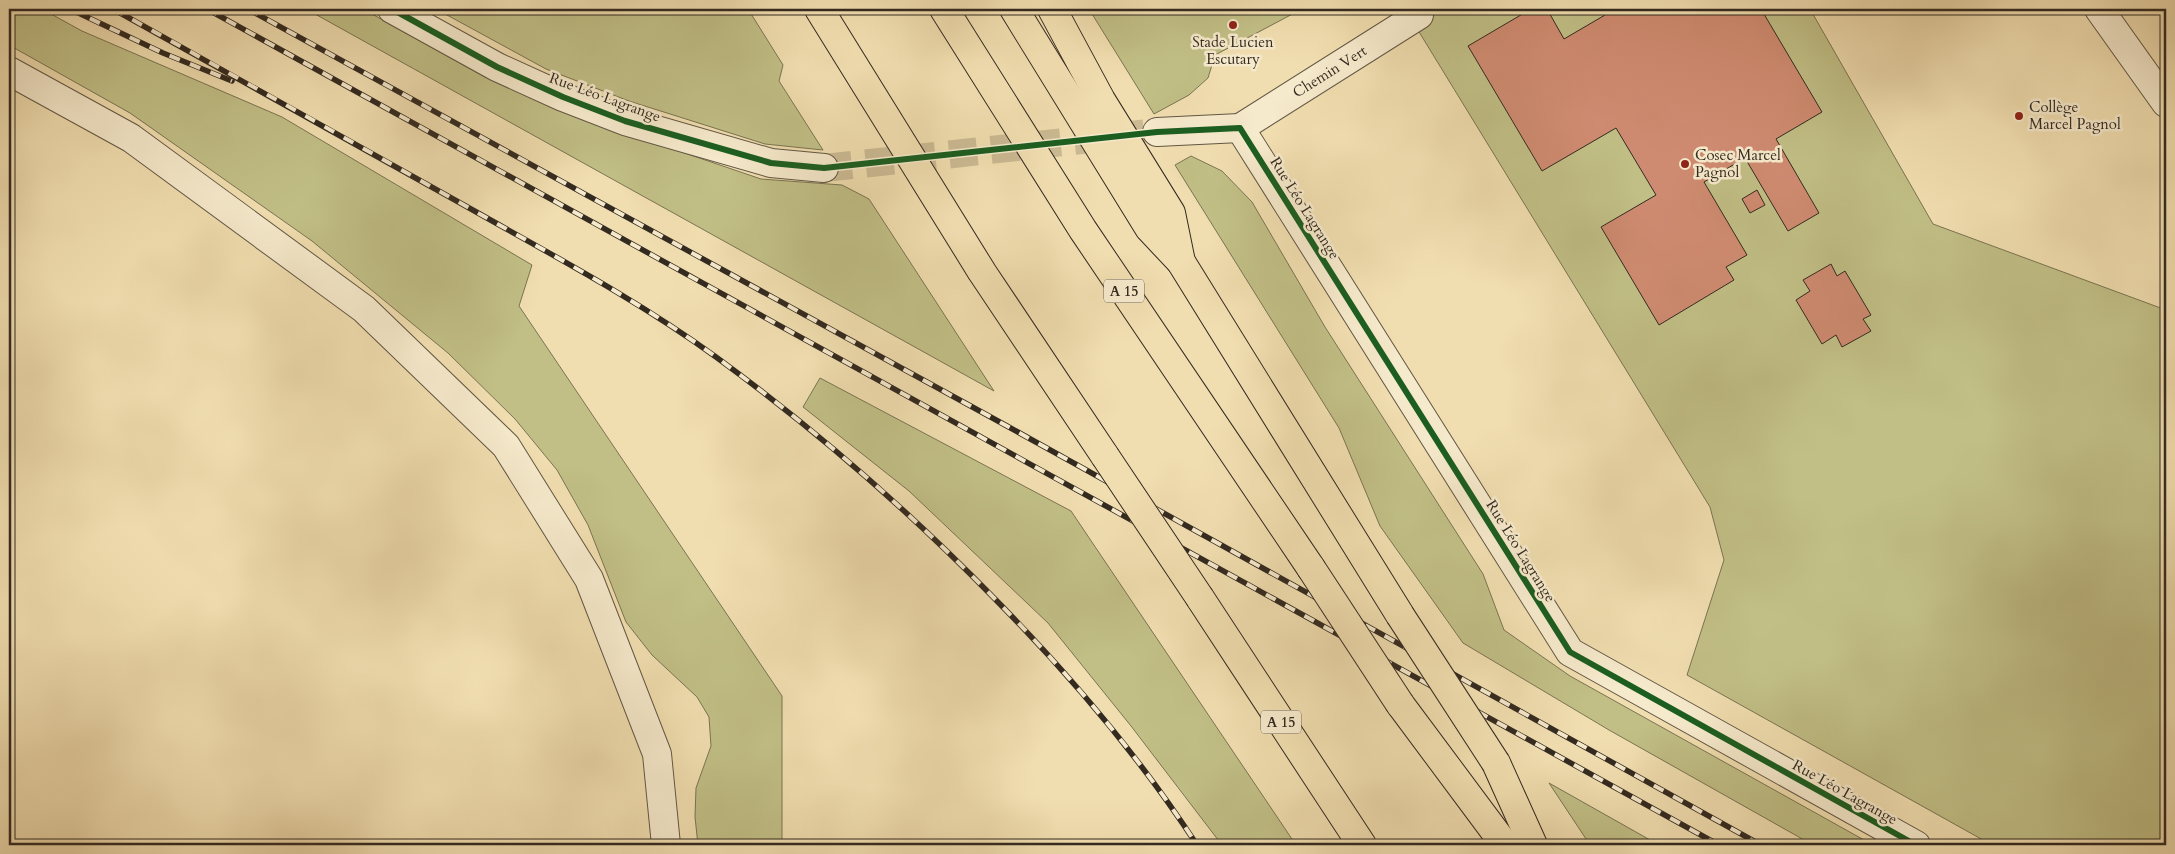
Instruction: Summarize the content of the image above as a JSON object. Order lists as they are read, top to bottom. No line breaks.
{"streets":{"highway":["A 15"],"street":["Chemin Vert","Rue Léo Lagrange"]},"crossings":[["Chemin Vert","Rue Léo Lagrange"]],"places":["Stade Lucien Escutary","Collège Marcel Pagnol","Cosec Marcel Pagnol"]}
